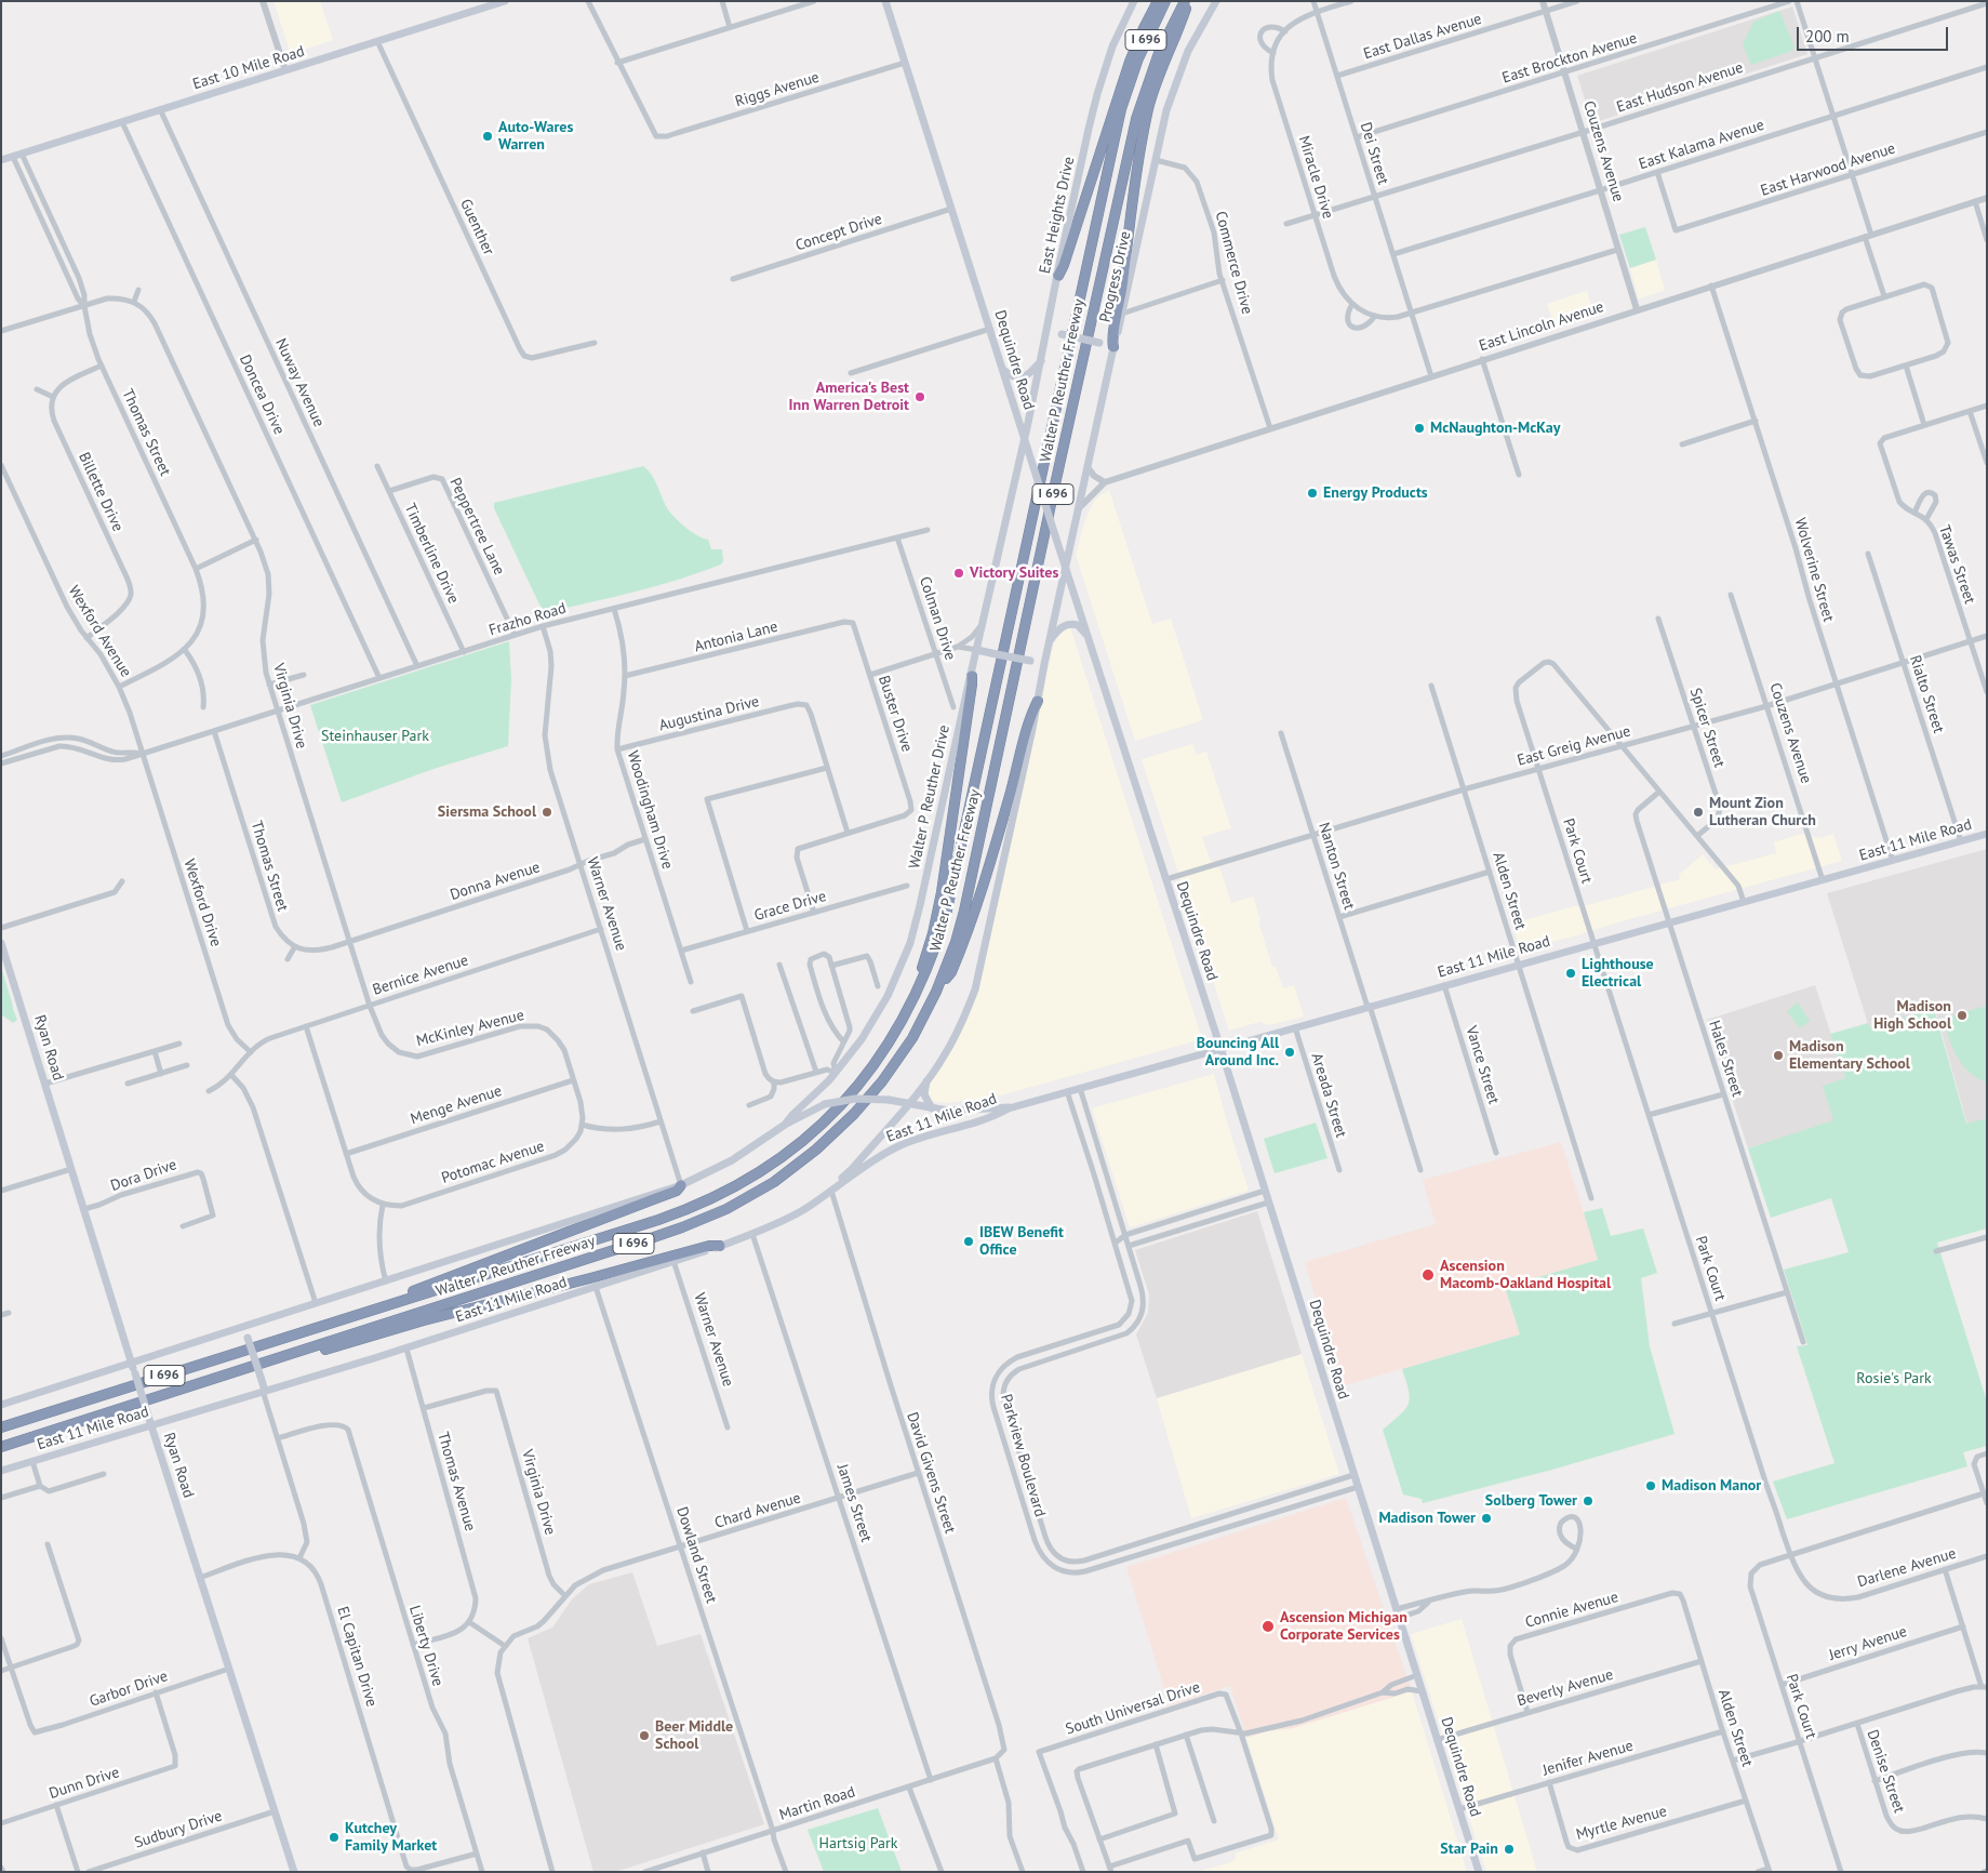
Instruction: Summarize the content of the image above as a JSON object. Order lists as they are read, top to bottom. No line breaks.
{"streets":{"highway":["I 696","Walter P Reuther Freeway"],"main road":["East 10 Mile Road","East Heights Drive","Progress Drive","Dequindre Road","Walter P Reuther Drive","East 11 Mile Road","Ryan Road"],"street":["East Dallas Avenue","East Brockton Avenue","East Hudson Avenue","Riggs Avenue","East Kalama Avenue","Couzens Avenue","Dei Street","East Harwood Avenue","Miracle Drive","Guenther","Concept Drive","Commerce Drive","East Lincoln Avenue","Nuway Avenue","Doncea Drive","Thomas Street","Billette Drive","Peppertree Lane","Timberline Drive","Tawas Street","Wolverine Street","Colman Drive","Frazho Road","Wexford Avenue","Antonia Lane","Rialto Street","Virginia Drive","Augustina Drive","Buster Drive","Spicer Street","East Greig Avenue","Woodingham Drive","Park Court","Nanton Street","Donna Avenue","Alden Street","Wexford Drive","Warner Avenue","Grace Drive","Bernice Avenue","McKinley Avenue","Hales Street","Vance Street","Areada Street","Menge Avenue","Potomac Avenue","Dora Drive","Parkview Boulevard","David Givens Street","Thomas Avenue","James Street","Chard Avenue","Dowland Street","Darlene Avenue","Connie Avenue","Jerry Avenue","Liberty Drive","El Capitan Drive","Beverly Avenue","Garbor Drive","South Universal Drive","Jenifer Avenue","Denise Street","Dunn Drive","Martin Road","Myrtle Avenue","Sudbury Drive"]},"crossings":[["East Dallas Avenue","Couzens Avenue"],["East Dallas Avenue","Dei Street"],["East Brockton Avenue","Couzens Avenue"],["East Brockton Avenue","Dei Street"],["East 10 Mile Road","Guenther"],["East 10 Mile Road","Nuway Avenue"],["East 10 Mile Road","Doncea Drive"],["East 10 Mile Road","Thomas Street"],["East Hudson Avenue","Couzens Avenue"],["East Hudson Avenue","Dei Street"],["East Hudson Avenue","Miracle Drive"],["Riggs Avenue","Dequindre Road"],["East Kalama Avenue","Couzens Avenue"],["East Kalama Avenue","Dei Street"],["East Kalama Avenue","East Harwood Avenue"],["Couzens Avenue","East Lincoln Avenue"],["Couzens Avenue","East Greig Avenue"],["Couzens Avenue","East 11 Mile Road"],["Dei Street","Miracle Drive"],["Dei Street","East Lincoln Avenue"],["East Heights Drive","Dequindre Road"],["East Heights Drive","Walter P Reuther Drive"],["Concept Drive","Dequindre Road"],["Commerce Drive","Progress Drive"],["Commerce Drive","East Lincoln Avenue"],["Progress Drive","East Lincoln Avenue"],["Progress Drive","Dequindre Road"],["East Lincoln Avenue","Wolverine Street"],["Dequindre Road","East Greig Avenue"],["Dequindre Road","Walter P Reuther Drive"],["Dequindre Road","East 11 Mile Road"],["Dequindre Road","Parkview Boulevard"],["Dequindre Road","Beverly Avenue"],["Dequindre Road","Jenifer Avenue"],["Nuway Avenue","Frazho Road"],["Doncea Drive","Frazho Road"],["Thomas Street","Frazho Road"],["Thomas Street","Wexford Avenue"],["Billette Drive","Wexford Avenue"],["Peppertree Lane","Timberline Drive"],["Peppertree Lane","Frazho Road"],["Timberline Drive","Frazho Road"],["Tawas Street","East Greig Avenue"],["Wolverine Street","East Greig Avenue"],["Wolverine Street","East 11 Mile Road"],["Colman Drive","Frazho Road"],["Frazho Road","Wexford Avenue"],["Frazho Road","Virginia Drive"],["Frazho Road","Woodingham Drive"],["Frazho Road","Wexford Drive"],["Frazho Road","Warner Avenue"],["Wexford Avenue","Wexford Drive"],["Antonia Lane","Buster Drive"],["Antonia Lane","Woodingham Drive"],["Rialto Street","East Greig Avenue"],["Rialto Street","East 11 Mile Road"],["Virginia Drive","Donna Avenue"],["Virginia Drive","Bernice Avenue"],["Virginia Drive","McKinley Avenue"],["Virginia Drive","Thomas Avenue"],["Virginia Drive","Chard Avenue"],["Augustina Drive","Woodingham Drive"],["Spicer Street","East Greig Avenue"],["East Greig Avenue","Park Court"],["East Greig Avenue","Nanton Street"],["East Greig Avenue","Alden Street"],["Walter P Reuther Drive","East 11 Mile Road"],["Woodingham Drive","Donna Avenue"],["Woodingham Drive","Grace Drive"],["East 11 Mile Road","Park Court"],["East 11 Mile Road","Nanton Street"],["East 11 Mile Road","Alden Street"],["East 11 Mile Road","Warner Avenue"],["East 11 Mile Road","Ryan Road"],["East 11 Mile Road","Hales Street"],["East 11 Mile Road","Vance Street"],["East 11 Mile Road","Areada Street"],["East 11 Mile Road","Parkview Boulevard"],["East 11 Mile Road","David Givens Street"],["East 11 Mile Road","Thomas Avenue"],["East 11 Mile Road","James Street"],["East 11 Mile Road","Dowland Street"],["Park Court","Darlene Avenue"],["Park Court","Jerry Avenue"],["Donna Avenue","Warner Avenue"],["Alden Street","Connie Avenue"],["Alden Street","Beverly Avenue"],["Alden Street","Jenifer Avenue"],["Alden Street","Myrtle Avenue"],["Wexford Drive","Bernice Avenue"],["Warner Avenue","Bernice Avenue"],["McKinley Avenue","Menge Avenue"],["Ryan Road","Dora Drive"],["Ryan Road","Garbor Drive"],["Ryan Road","Sudbury Drive"],["David Givens Street","Chard Avenue"],["David Givens Street","Martin Road"],["James Street","Chard Avenue"],["James Street","Martin Road"],["Chard Avenue","Dowland Street"],["Dowland Street","Martin Road"],["Connie Avenue","Beverly Avenue"],["Liberty Drive","El Capitan Drive"],["Garbor Drive","Dunn Drive"],["Jenifer Avenue","Myrtle Avenue"]],"parks":["Steinhauser Park","Rosie's Park","Hartsig Park"],"places":["Auto-Wares Warren","America's Best Inn Warren Detroit","McNaughton-McKay","Energy Products","Victory Suites","Siersma School","Mount Zion Lutheran Church","Lighthouse Electrical","Madison High School","Bouncing All Around Inc.","Madison Elementary School","IBEW Benefit Office","Ascension Macomb-Oakland Hospital","Madison Manor","Solberg Tower","Madison Tower","Ascension Michigan Corporate Services","Beer Middle School","Kutchey Family Market","Star Pain"],"scale_bar":"200 m"}
